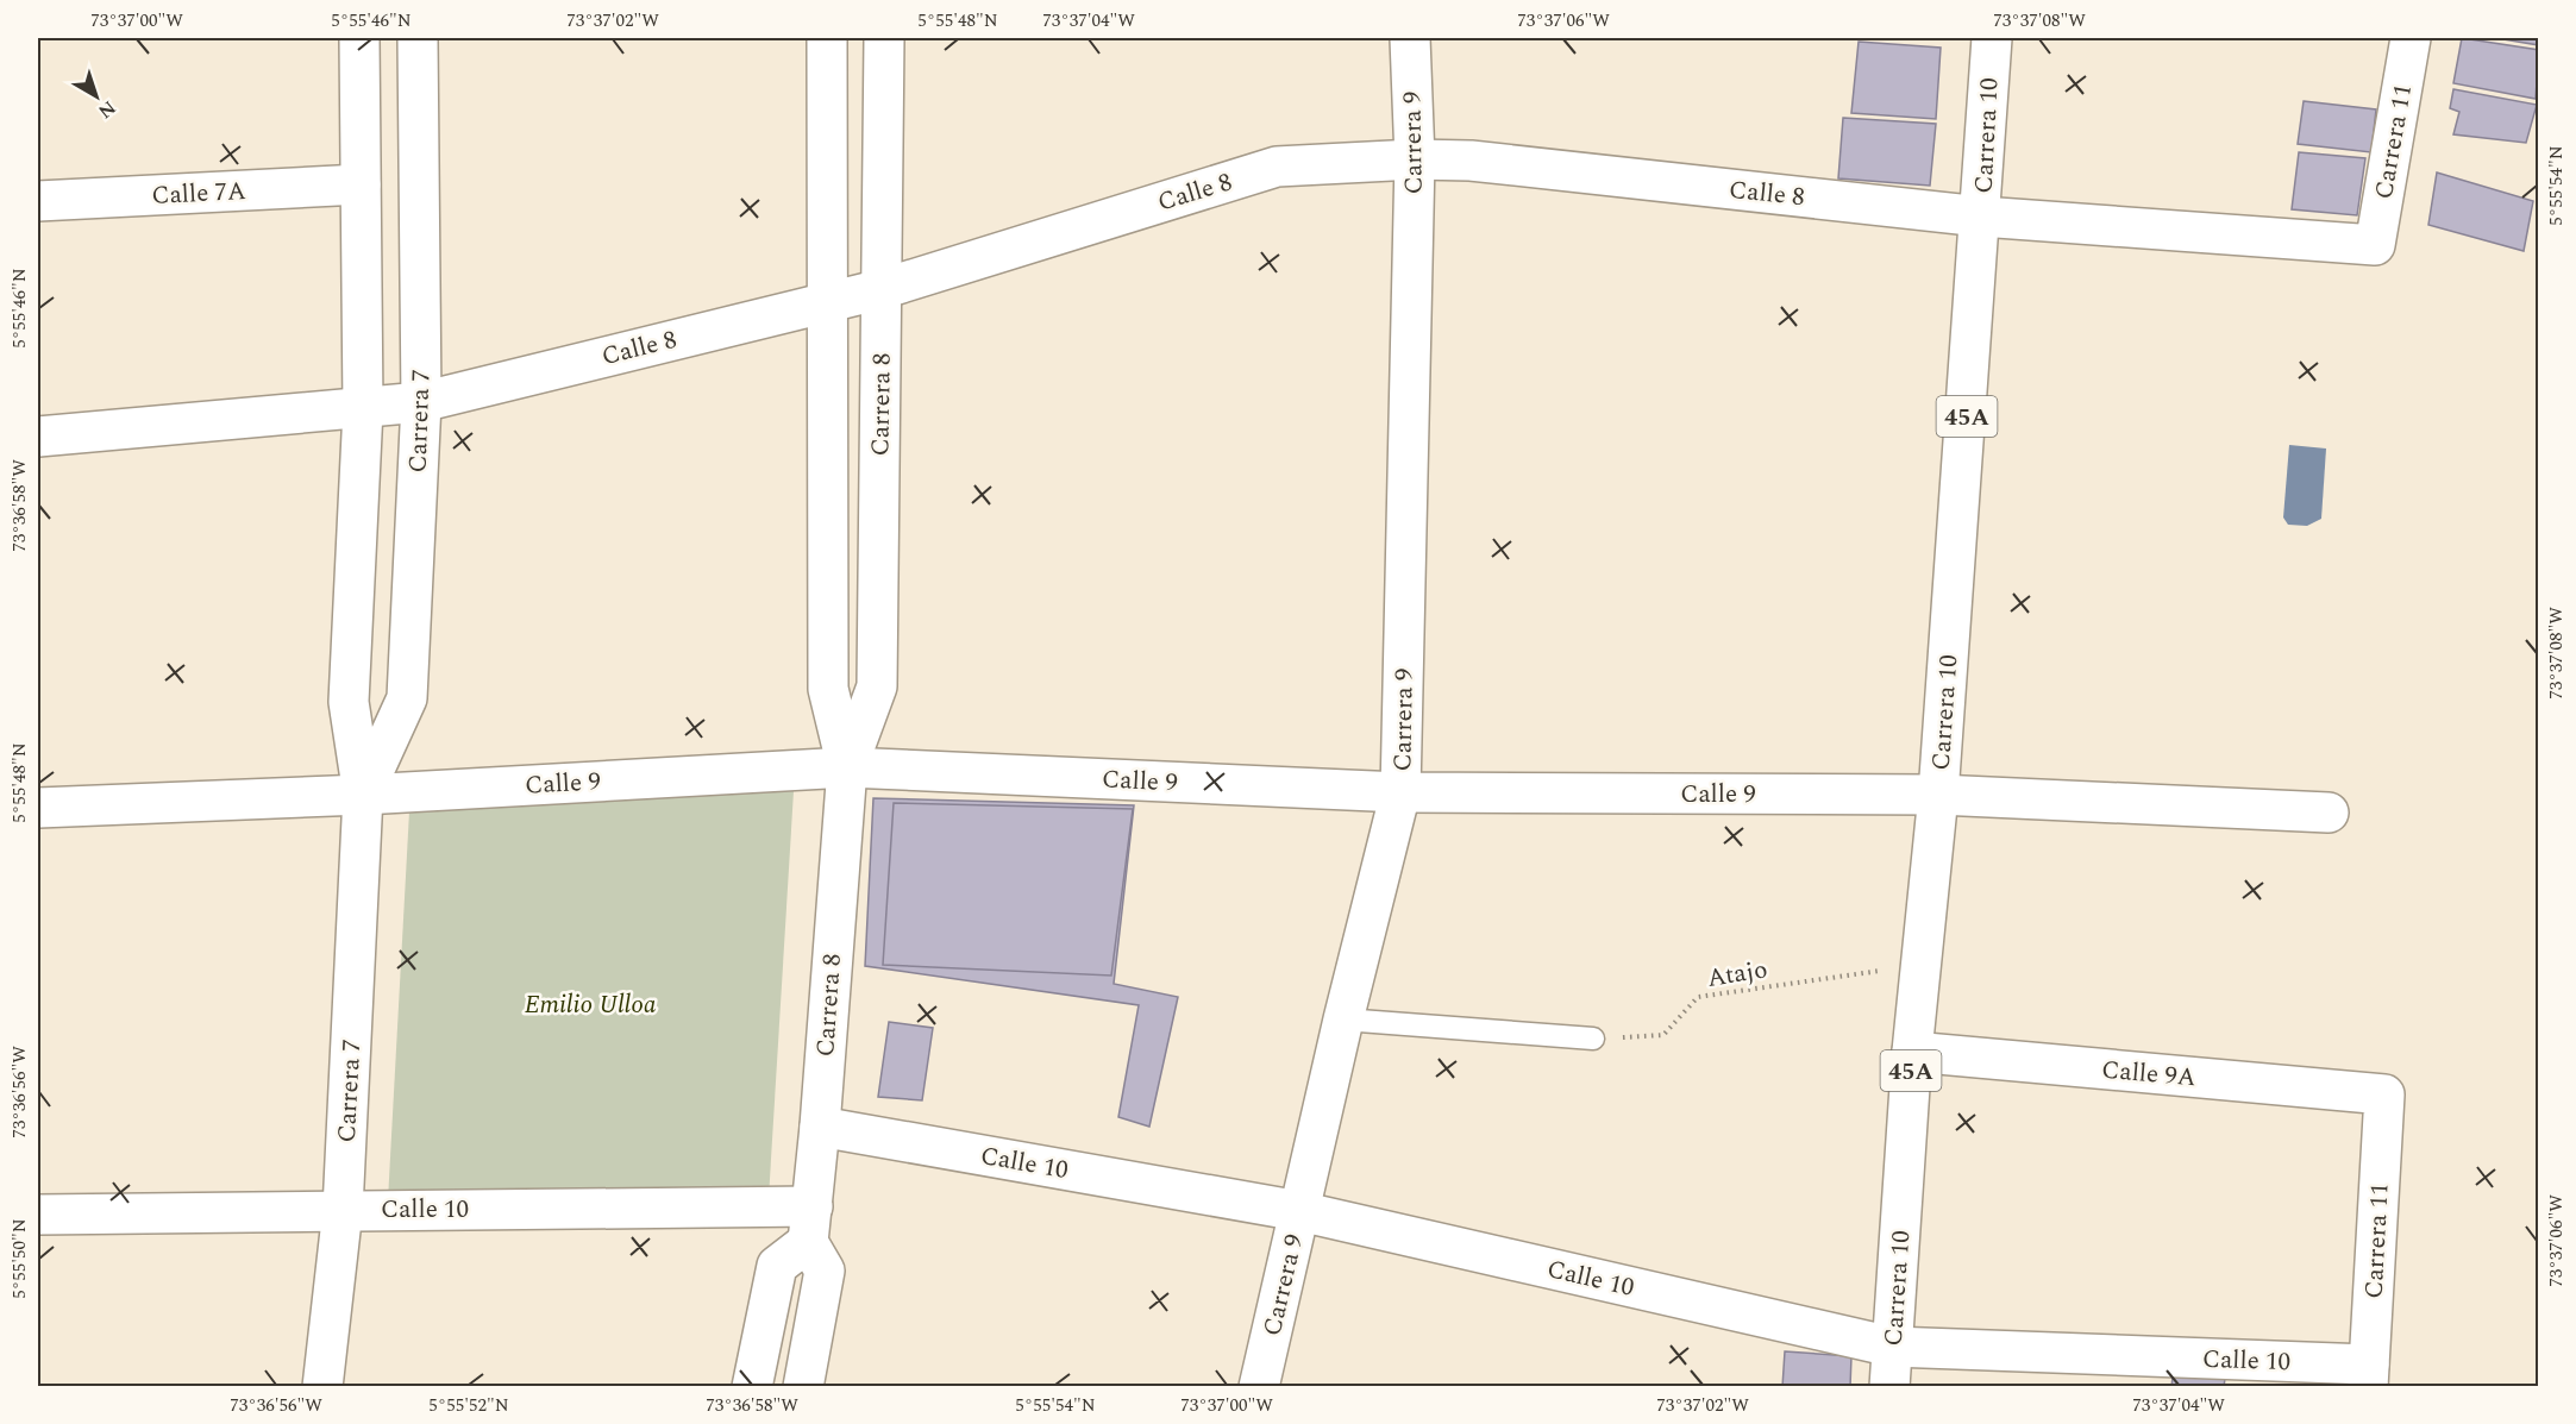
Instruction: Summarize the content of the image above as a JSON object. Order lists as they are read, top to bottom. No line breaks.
{"streets":{"main road":["Carrera 10","Carrera 11","Carrera 9","Calle 8","Calle 7A","Carrera 8","45A","Carrera 7","Calle 9","Calle 9A","Calle 10"],"path":["Atajo"]},"crossings":[["Carrera 10","Calle 8"],["Carrera 10","Calle 9"],["Carrera 10","Calle 9A"],["Carrera 10","Calle 10"],["Carrera 11","Calle 8"],["Carrera 11","Calle 9A"],["Carrera 11","Calle 10"],["Carrera 9","Calle 8"],["Carrera 9","Calle 9"],["Carrera 9","Calle 10"],["Calle 8","Carrera 8"],["Calle 8","Carrera 7"],["Calle 7A","Carrera 7"],["Carrera 8","Calle 9"],["Carrera 8","Calle 10"],["Carrera 7","Calle 9"],["Carrera 7","Calle 10"]],"parks":["Emilio Ulloa"],"north":"bottom right","coordinates":["73°37'00\"W","5°55'46\"N","73°37'02\"W","5°55'48\"N","73°37'04\"W","73°37'06\"W","73°37'08\"W","5°55'54\"N","73°36'58\"W","73°36'56\"W","5°55'50\"N","5°55'52\"N"]}
